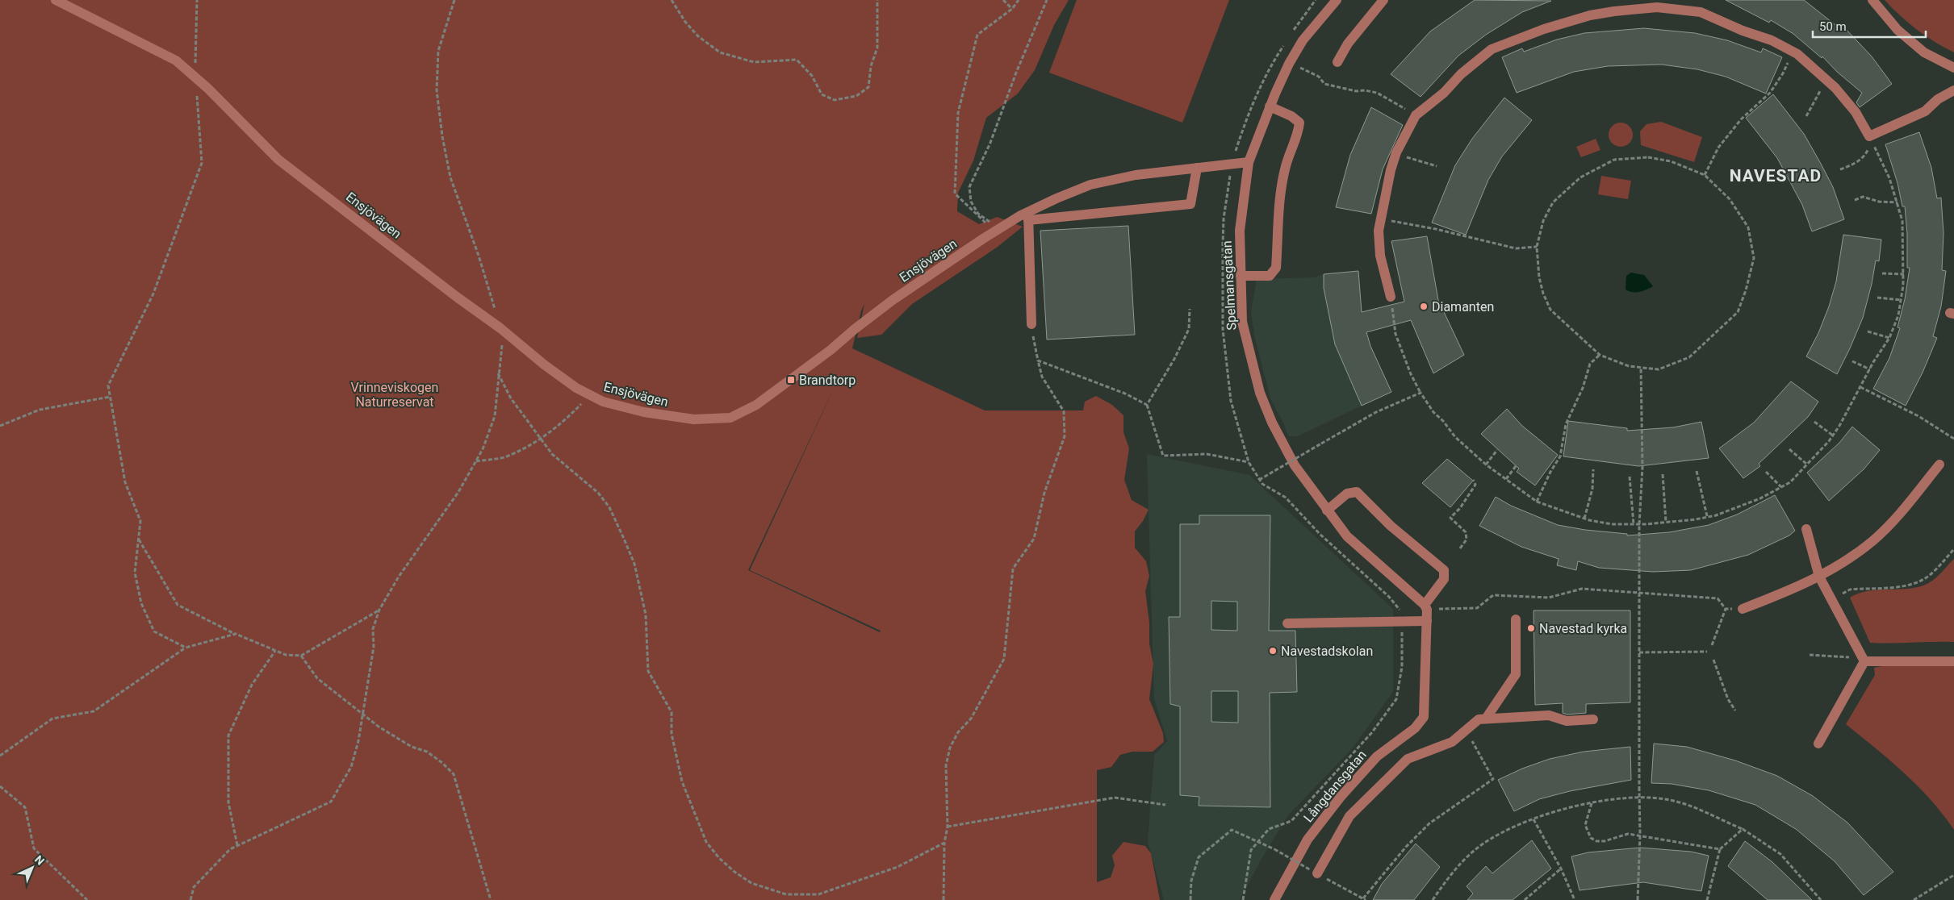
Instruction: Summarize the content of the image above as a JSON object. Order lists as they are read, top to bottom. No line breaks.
{"streets":{"street":["Ensjövägen","Spelmansgatan","Långdansgatan"]},"crossings":[["Ensjövägen","Spelmansgatan"],["Spelmansgatan","Långdansgatan"]],"districts":["NAVESTAD"],"parks":["Vrinneviskogen Naturreservat"],"places":{"other":["Diamanten","Navestad kyrka","Navestadskolan"],"transit":["Brandtorp"]},"scale_bar":"50 m","north":"top right"}
